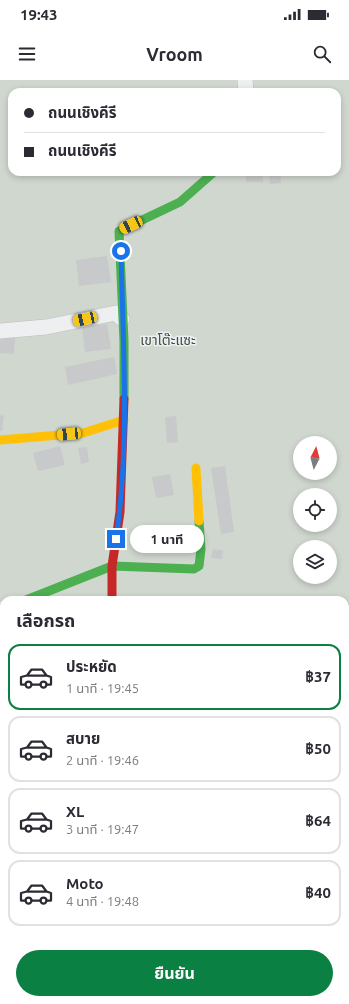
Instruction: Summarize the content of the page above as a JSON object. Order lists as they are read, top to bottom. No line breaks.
{"parks":["เขาโต๊ะแซะ"],"north":"top","page":{"status":"19:43","header":"Vroom","banner":["ถนนเชิงคีรี","ถนนเชิงคีรี"],"bubble":"1 นาที","heading":"เลือกรถ","list":[{"name":"ประหยัด","note":"1 นาที · 19:45","value":"฿37"},{"name":"สบาย","note":"2 นาที · 19:46","value":"฿50"},{"name":"XL","note":"3 นาที · 19:47","value":"฿64"},{"name":"Moto","note":"4 นาที · 19:48","value":"฿40"}],"buttons":"ยืนยัน"}}
